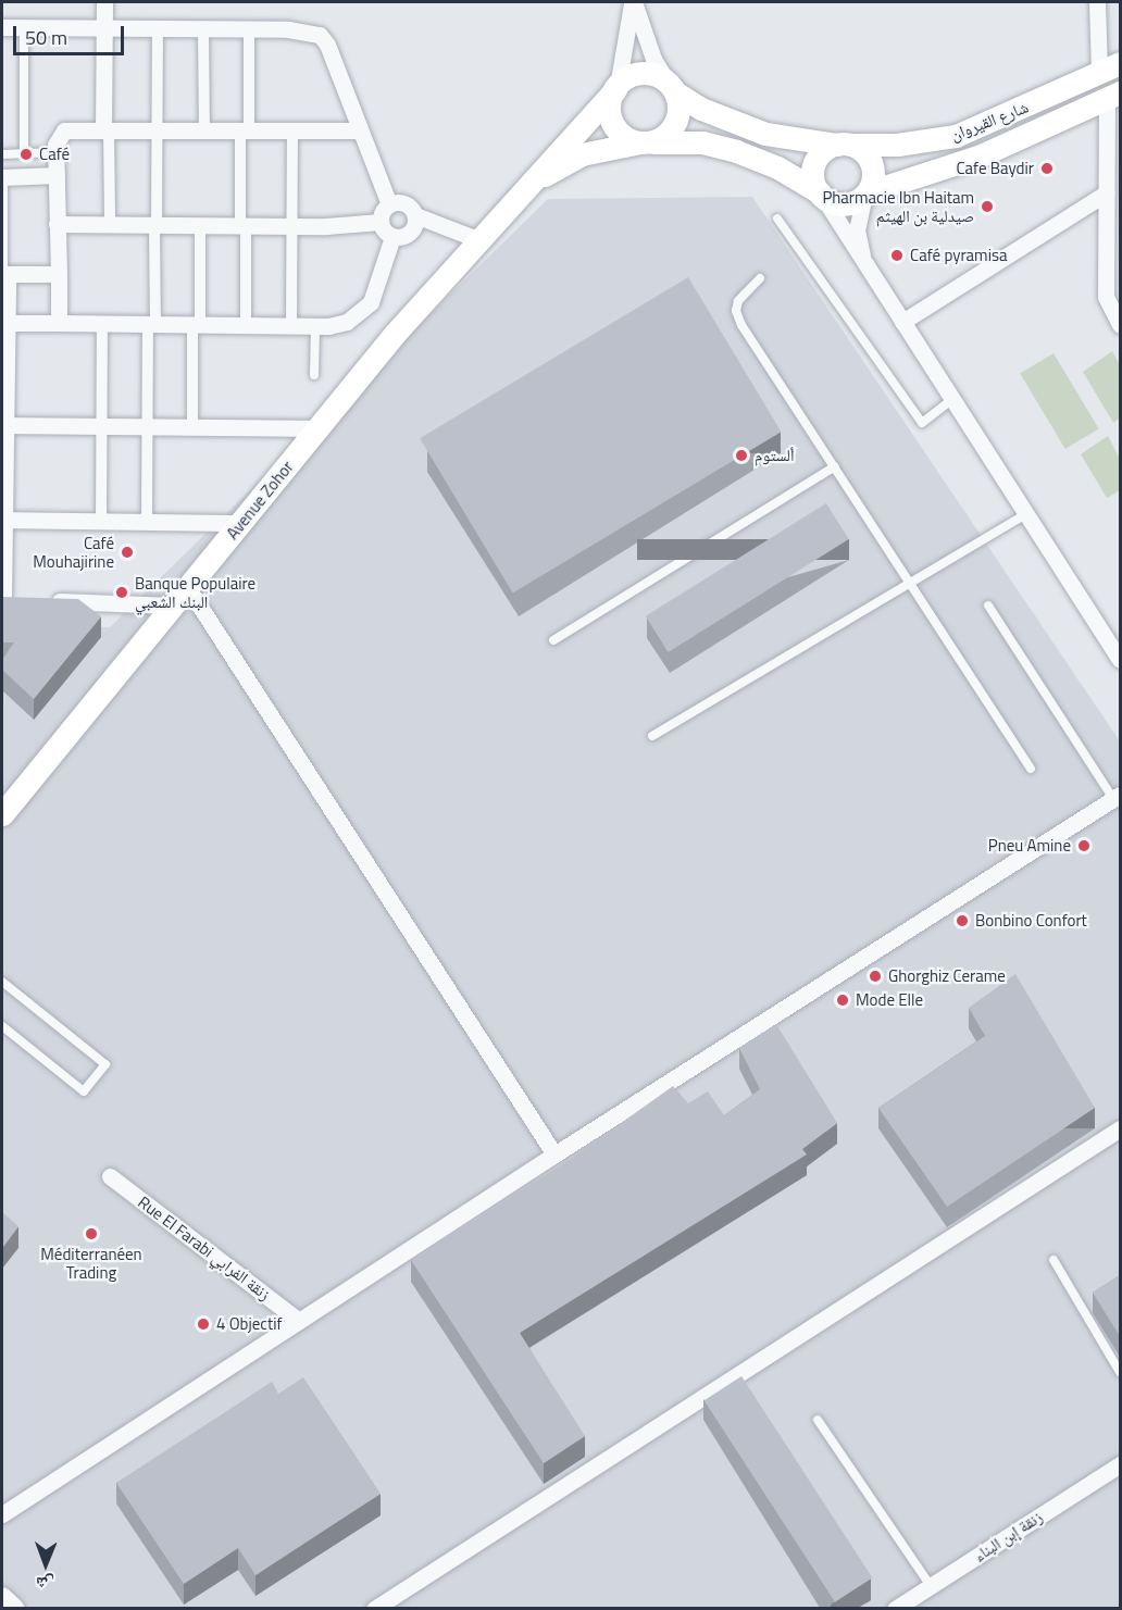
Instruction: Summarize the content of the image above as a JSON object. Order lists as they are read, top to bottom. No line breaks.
{"streets":{"main road":["شارع القيروان","Avenue Zohor"],"street":["Rue El Farabi زنقة الفرابي","زنقة إبن البناء"]},"crossings":[["شارع القيروان","Avenue Zohor"]],"places":["Café","Cafe Baydir","Pharmacie Ibn Haitam صيدلية بن الهيثم","Café pyramisa","ألستوم","Café Mouhajirine","Banque Populaire البنك الشعبي","Pneu Amine","Bonbino Confort","Ghorghiz Cerame","Mode Elle","Méditerranéen Trading","4 Objectif"],"scale_bar":"50 m","north":"bottom"}
